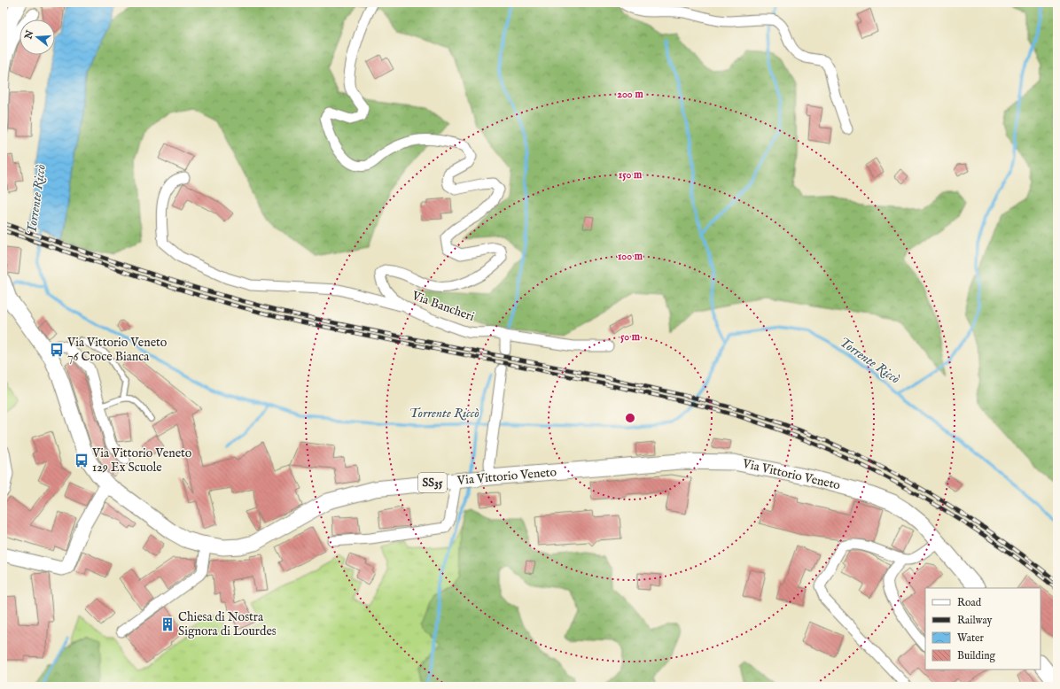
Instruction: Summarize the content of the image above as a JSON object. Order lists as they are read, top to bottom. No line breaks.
{"streets":{"main road":["Via Vittorio Veneto","SS35"],"street":["Via Bancheri"]},"water":["Torrente Riccò"],"places":{"bus stop":["Via Vittorio Veneto 76 Croce Bianca","Via Vittorio Veneto 129 Ex Scuole"],"building":["Chiesa di Nostra Signora di Lourdes"]},"legend":["Road","Railway","Water","Building"],"north":"left","rings":["200 m","150 m","100 m","50 m"]}
